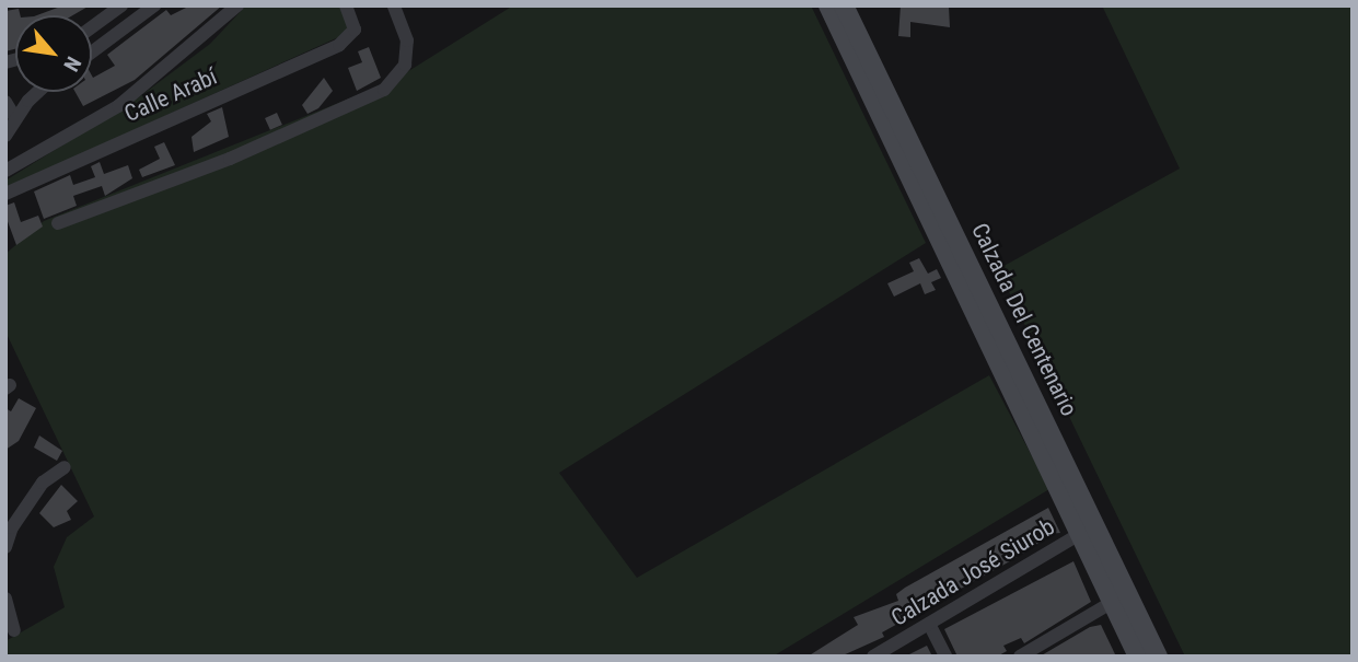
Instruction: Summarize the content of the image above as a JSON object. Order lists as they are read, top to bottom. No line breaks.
{"streets":{"main road":["Calzada Del Centenario"],"street":["Calle Arabí","Calzada José Siurob"]},"crossings":[["Calzada Del Centenario","Calzada José Siurob"]],"north":"bottom right"}
